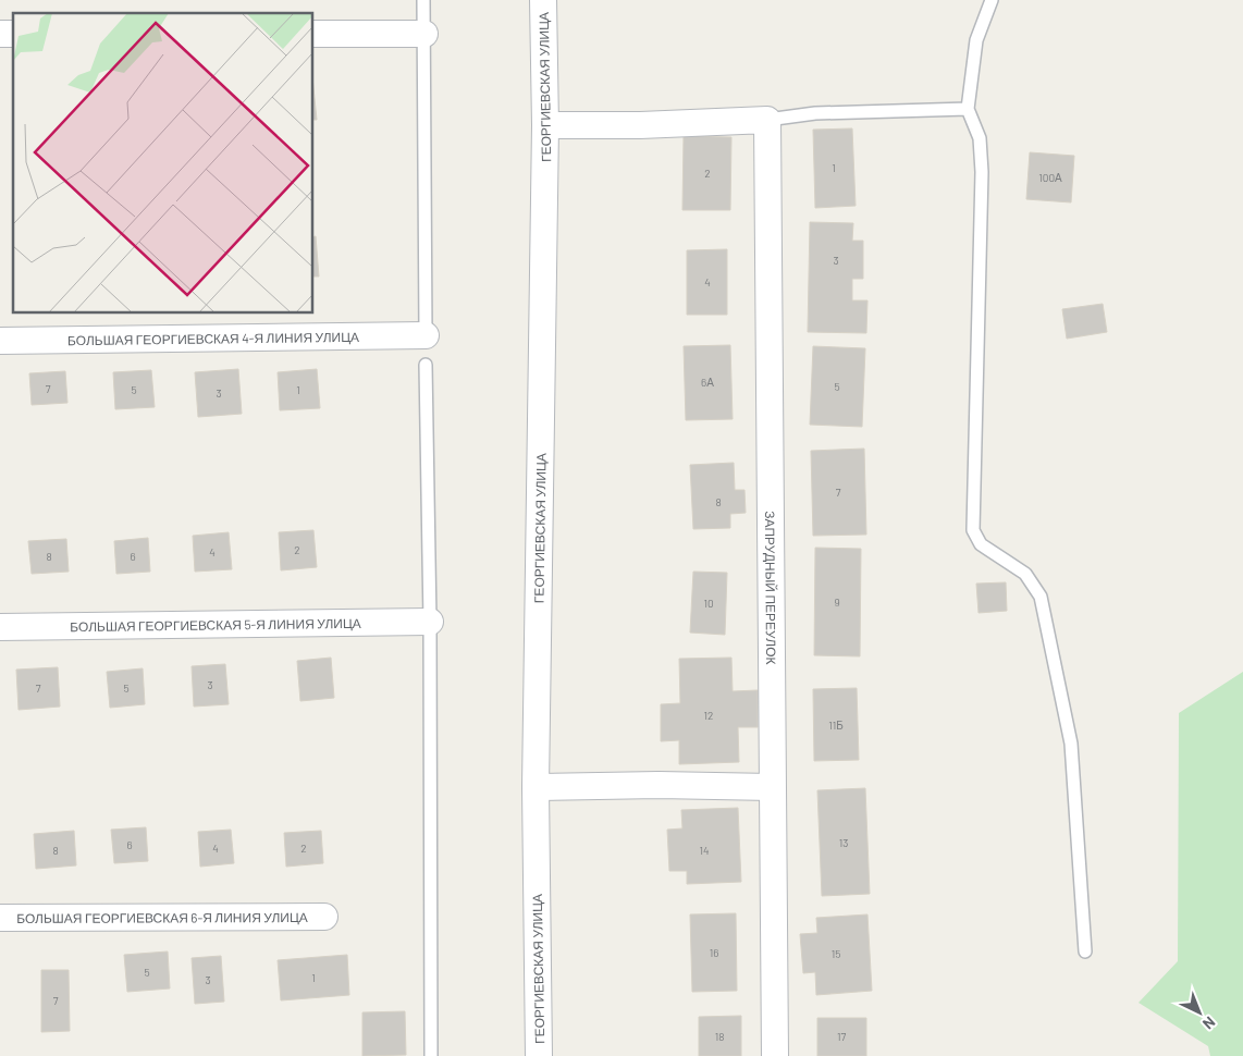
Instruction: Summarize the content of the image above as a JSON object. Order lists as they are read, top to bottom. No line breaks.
{"streets":{"street":["ГЕОРГИЕВСКАЯ УЛИЦА","БОЛЬШАЯ ГЕОРГИЕВСКАЯ 4-Я ЛИНИЯ УЛИЦА","ЗАПРУДНЫЙ ПЕРЕУЛОК","БОЛЬШАЯ ГЕОРГИЕВСКАЯ 5-Я ЛИНИЯ УЛИЦА","БОЛЬШАЯ ГЕОРГИЕВСКАЯ 6-Я ЛИНИЯ УЛИЦА"]},"house_numbers":["1","2","100А","3","4","6А","5","7","5","1","3","7","8","2","4","8","6","9","10","3","7","5","12","11Б","13","6","4","2","8","14","16","15","5","1","3","7","18","17"],"north":"bottom right"}
